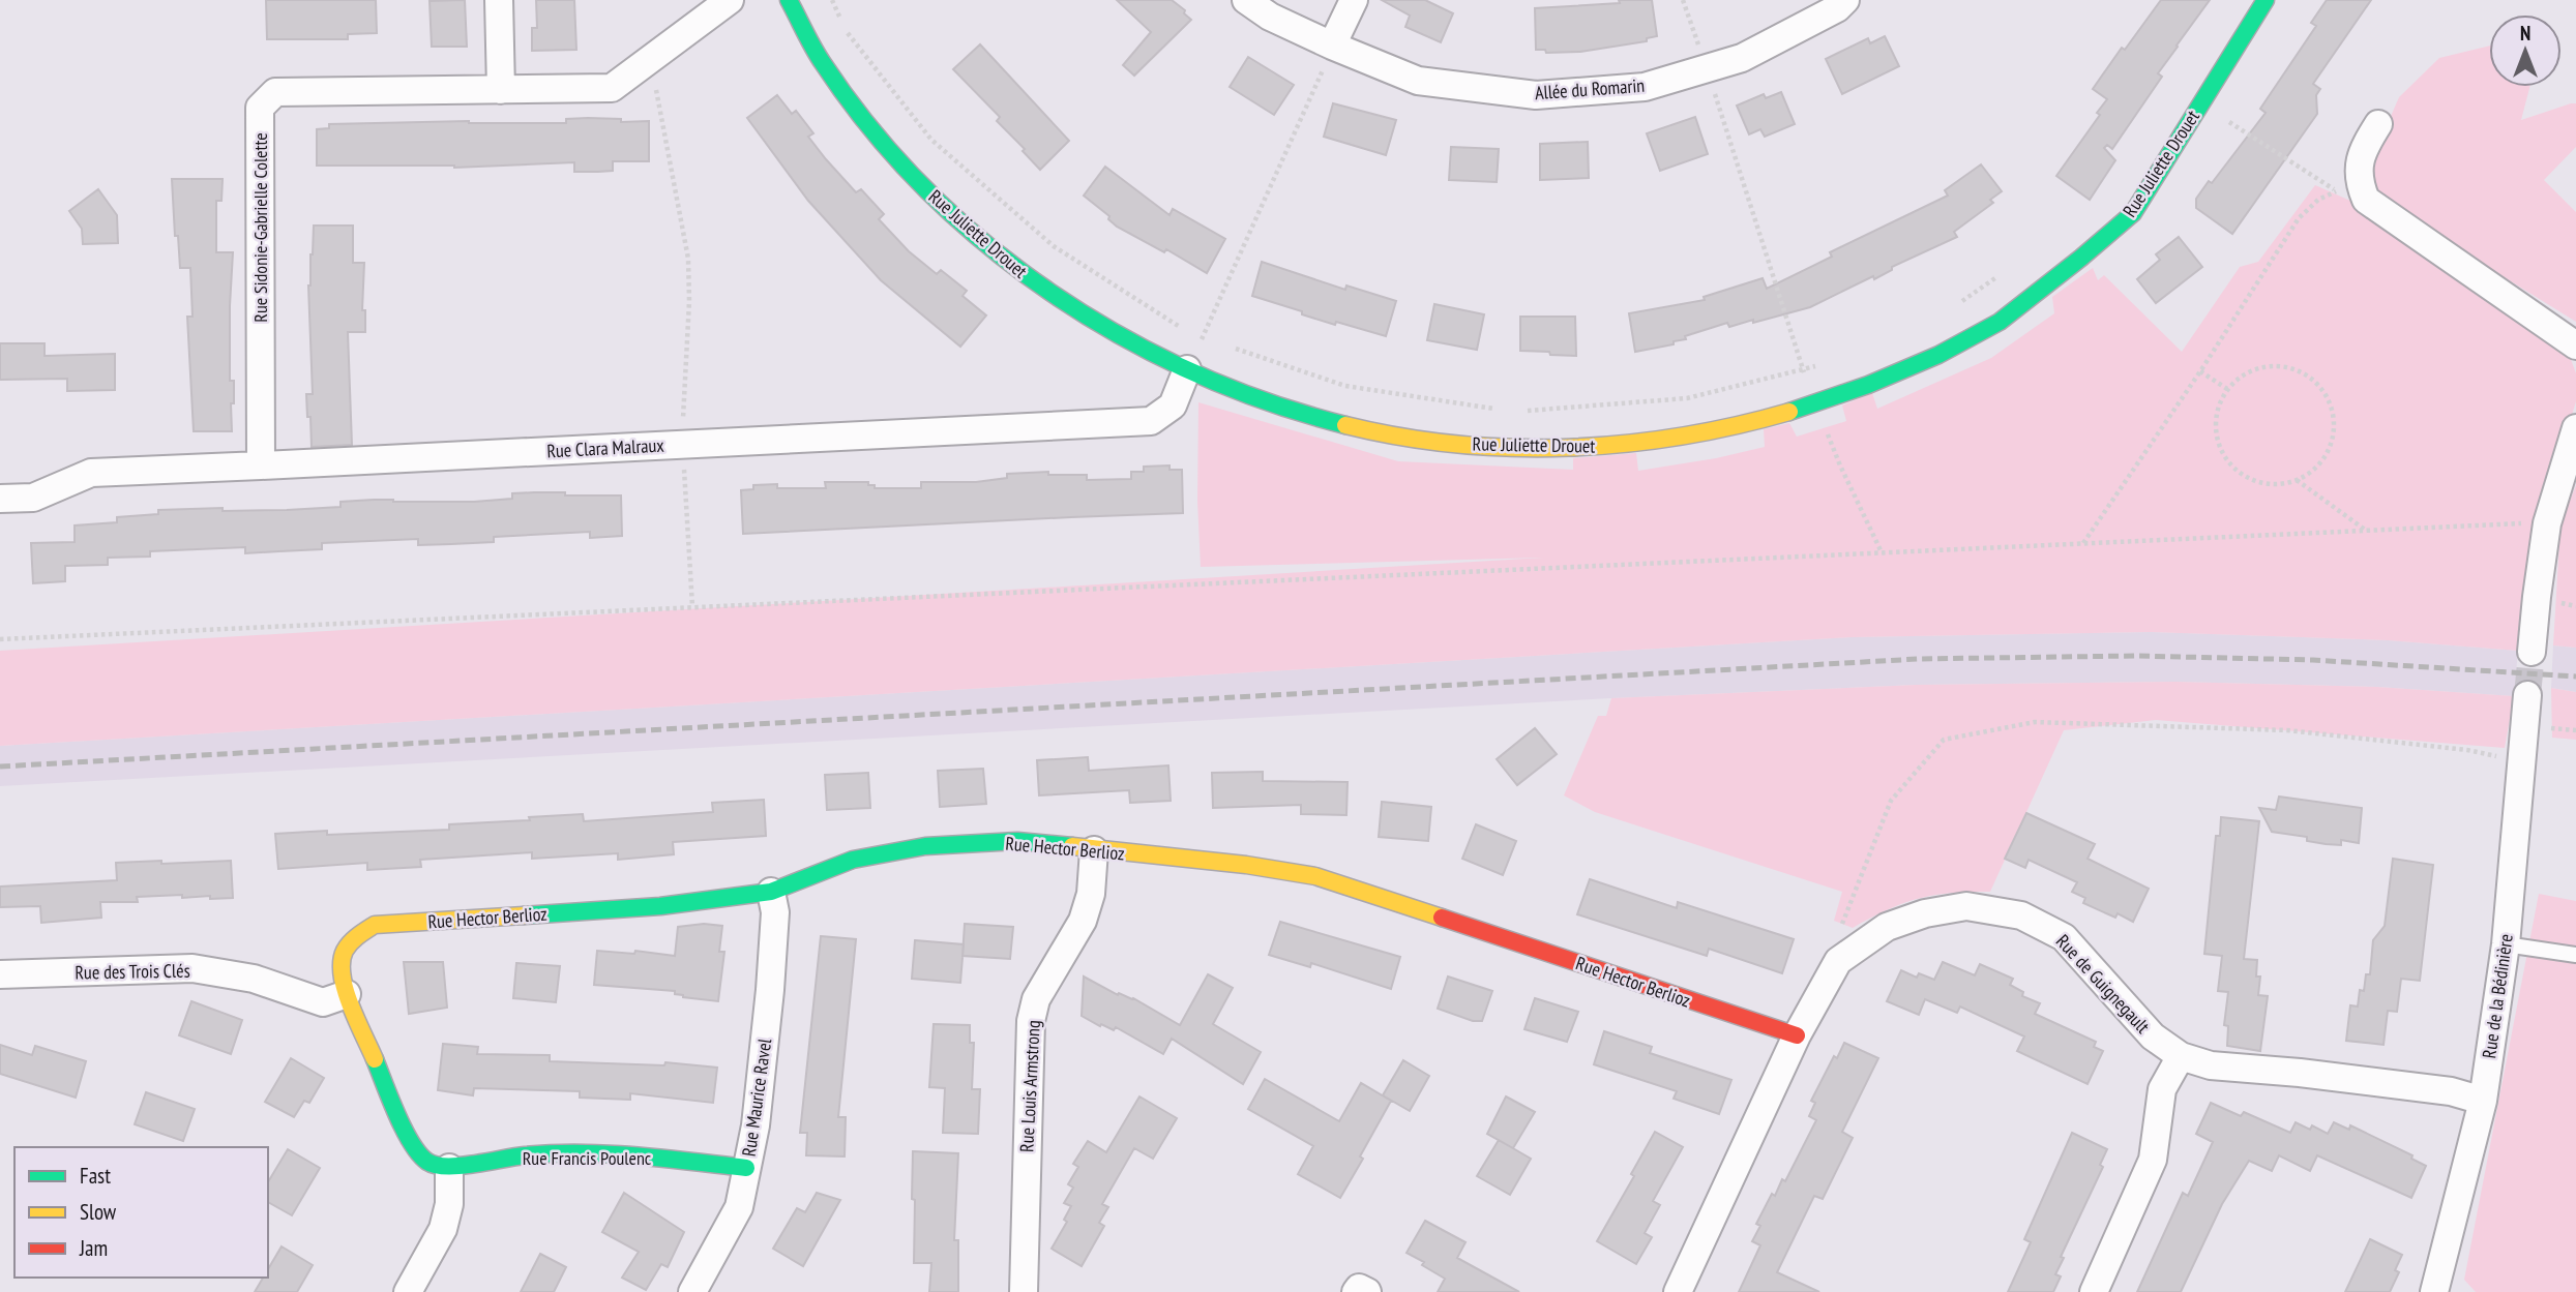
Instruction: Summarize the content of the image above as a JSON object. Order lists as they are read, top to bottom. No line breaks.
{"streets":{"street":["Allée du Romarin","Rue Juliette Drouet","Rue Sidonie-Gabrielle Colette","Rue Clara Malraux","Rue Hector Berlioz","Rue des Trois Clés","Rue de Guignegault","Rue de la Bédinière","Rue Louis Armstrong","Rue Maurice Ravel","Rue Francis Poulenc"]},"crossings":[["Rue Juliette Drouet","Rue Clara Malraux"],["Rue Sidonie-Gabrielle Colette","Rue Clara Malraux"],["Rue Hector Berlioz","Rue des Trois Clés"],["Rue Hector Berlioz","Rue de Guignegault"],["Rue Hector Berlioz","Rue Louis Armstrong"],["Rue Hector Berlioz","Rue Maurice Ravel"],["Rue Hector Berlioz","Rue Francis Poulenc"],["Rue de Guignegault","Rue de la Bédinière"],["Rue Maurice Ravel","Rue Francis Poulenc"]],"legend":["Fast","Slow","Jam"],"north":"top"}
